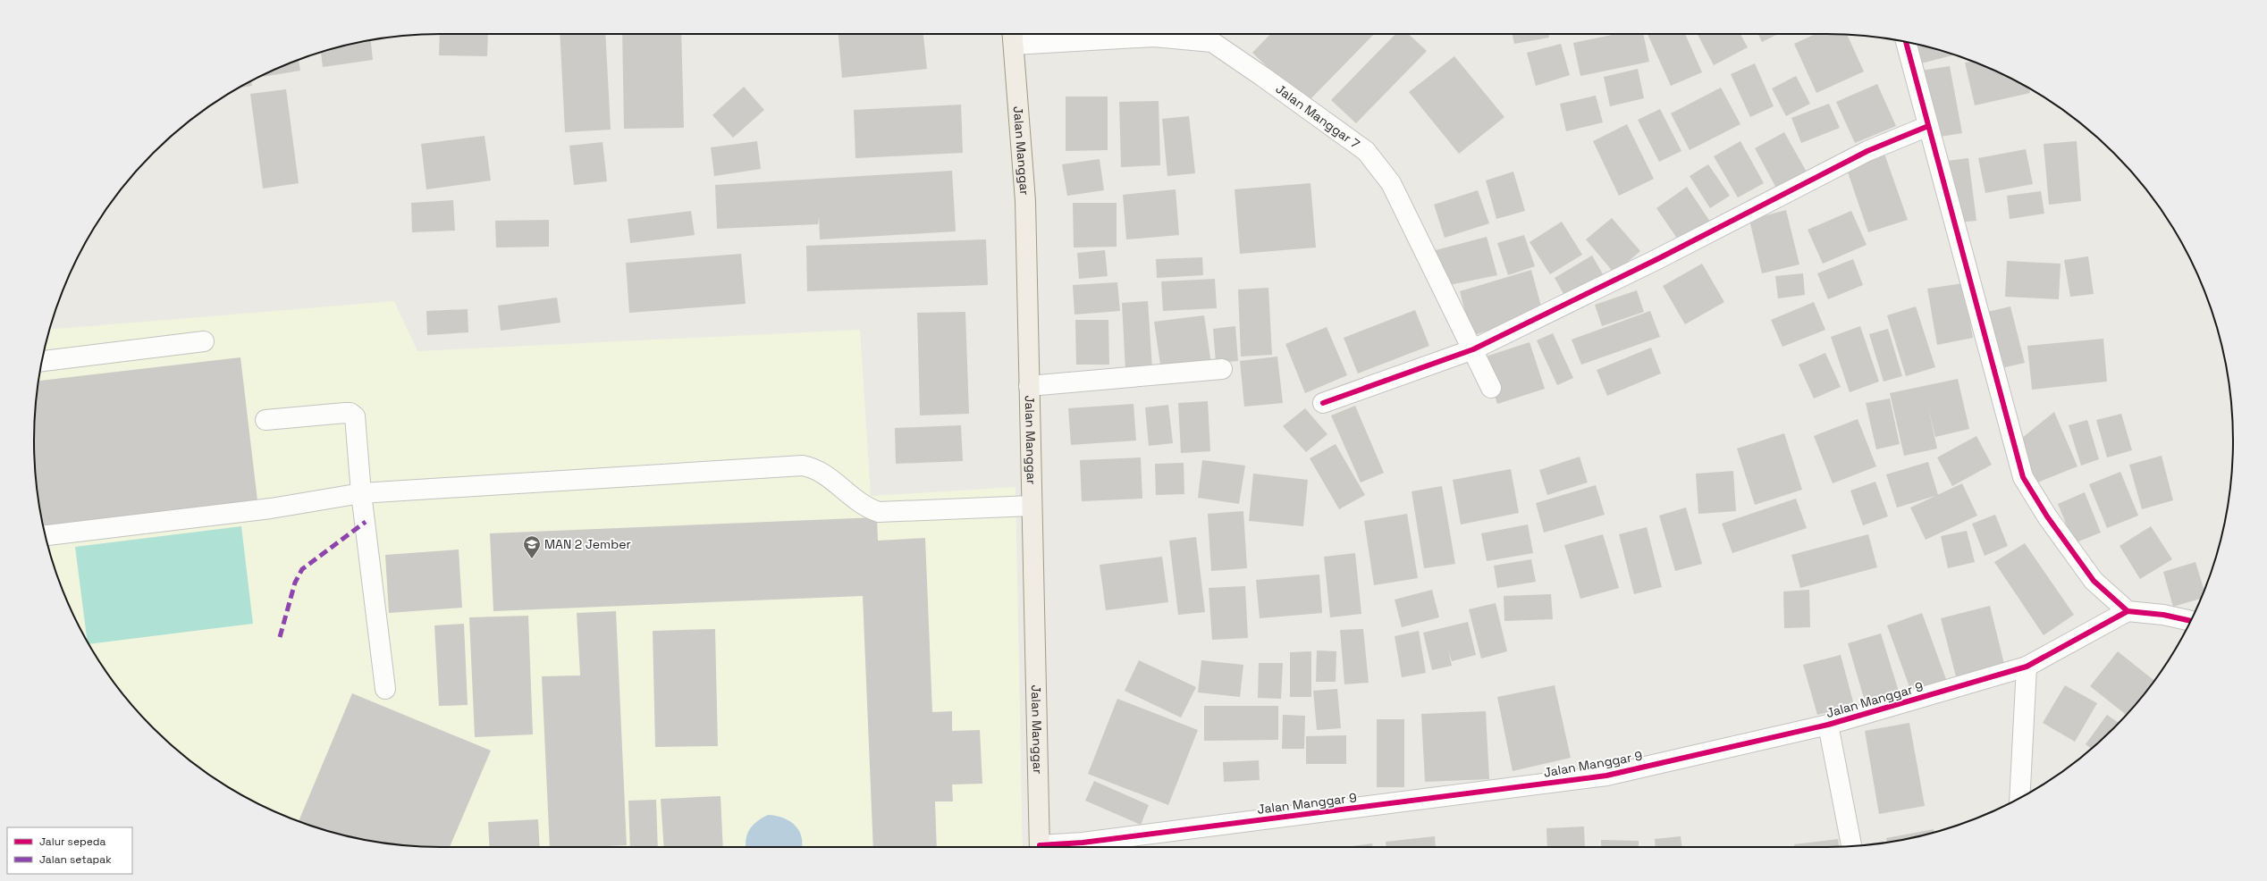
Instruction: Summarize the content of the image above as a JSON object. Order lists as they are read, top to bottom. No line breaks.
{"streets":{"main road":["Jalan Manggar"],"street":["Jalan Manggar 7","Jalan Manggar 9"]},"crossings":[["Jalan Manggar 7","Jalan Manggar"]],"places":{"school or university":["MAN 2 Jember"]},"legend":["Jalur sepeda","Jalan setapak"]}
